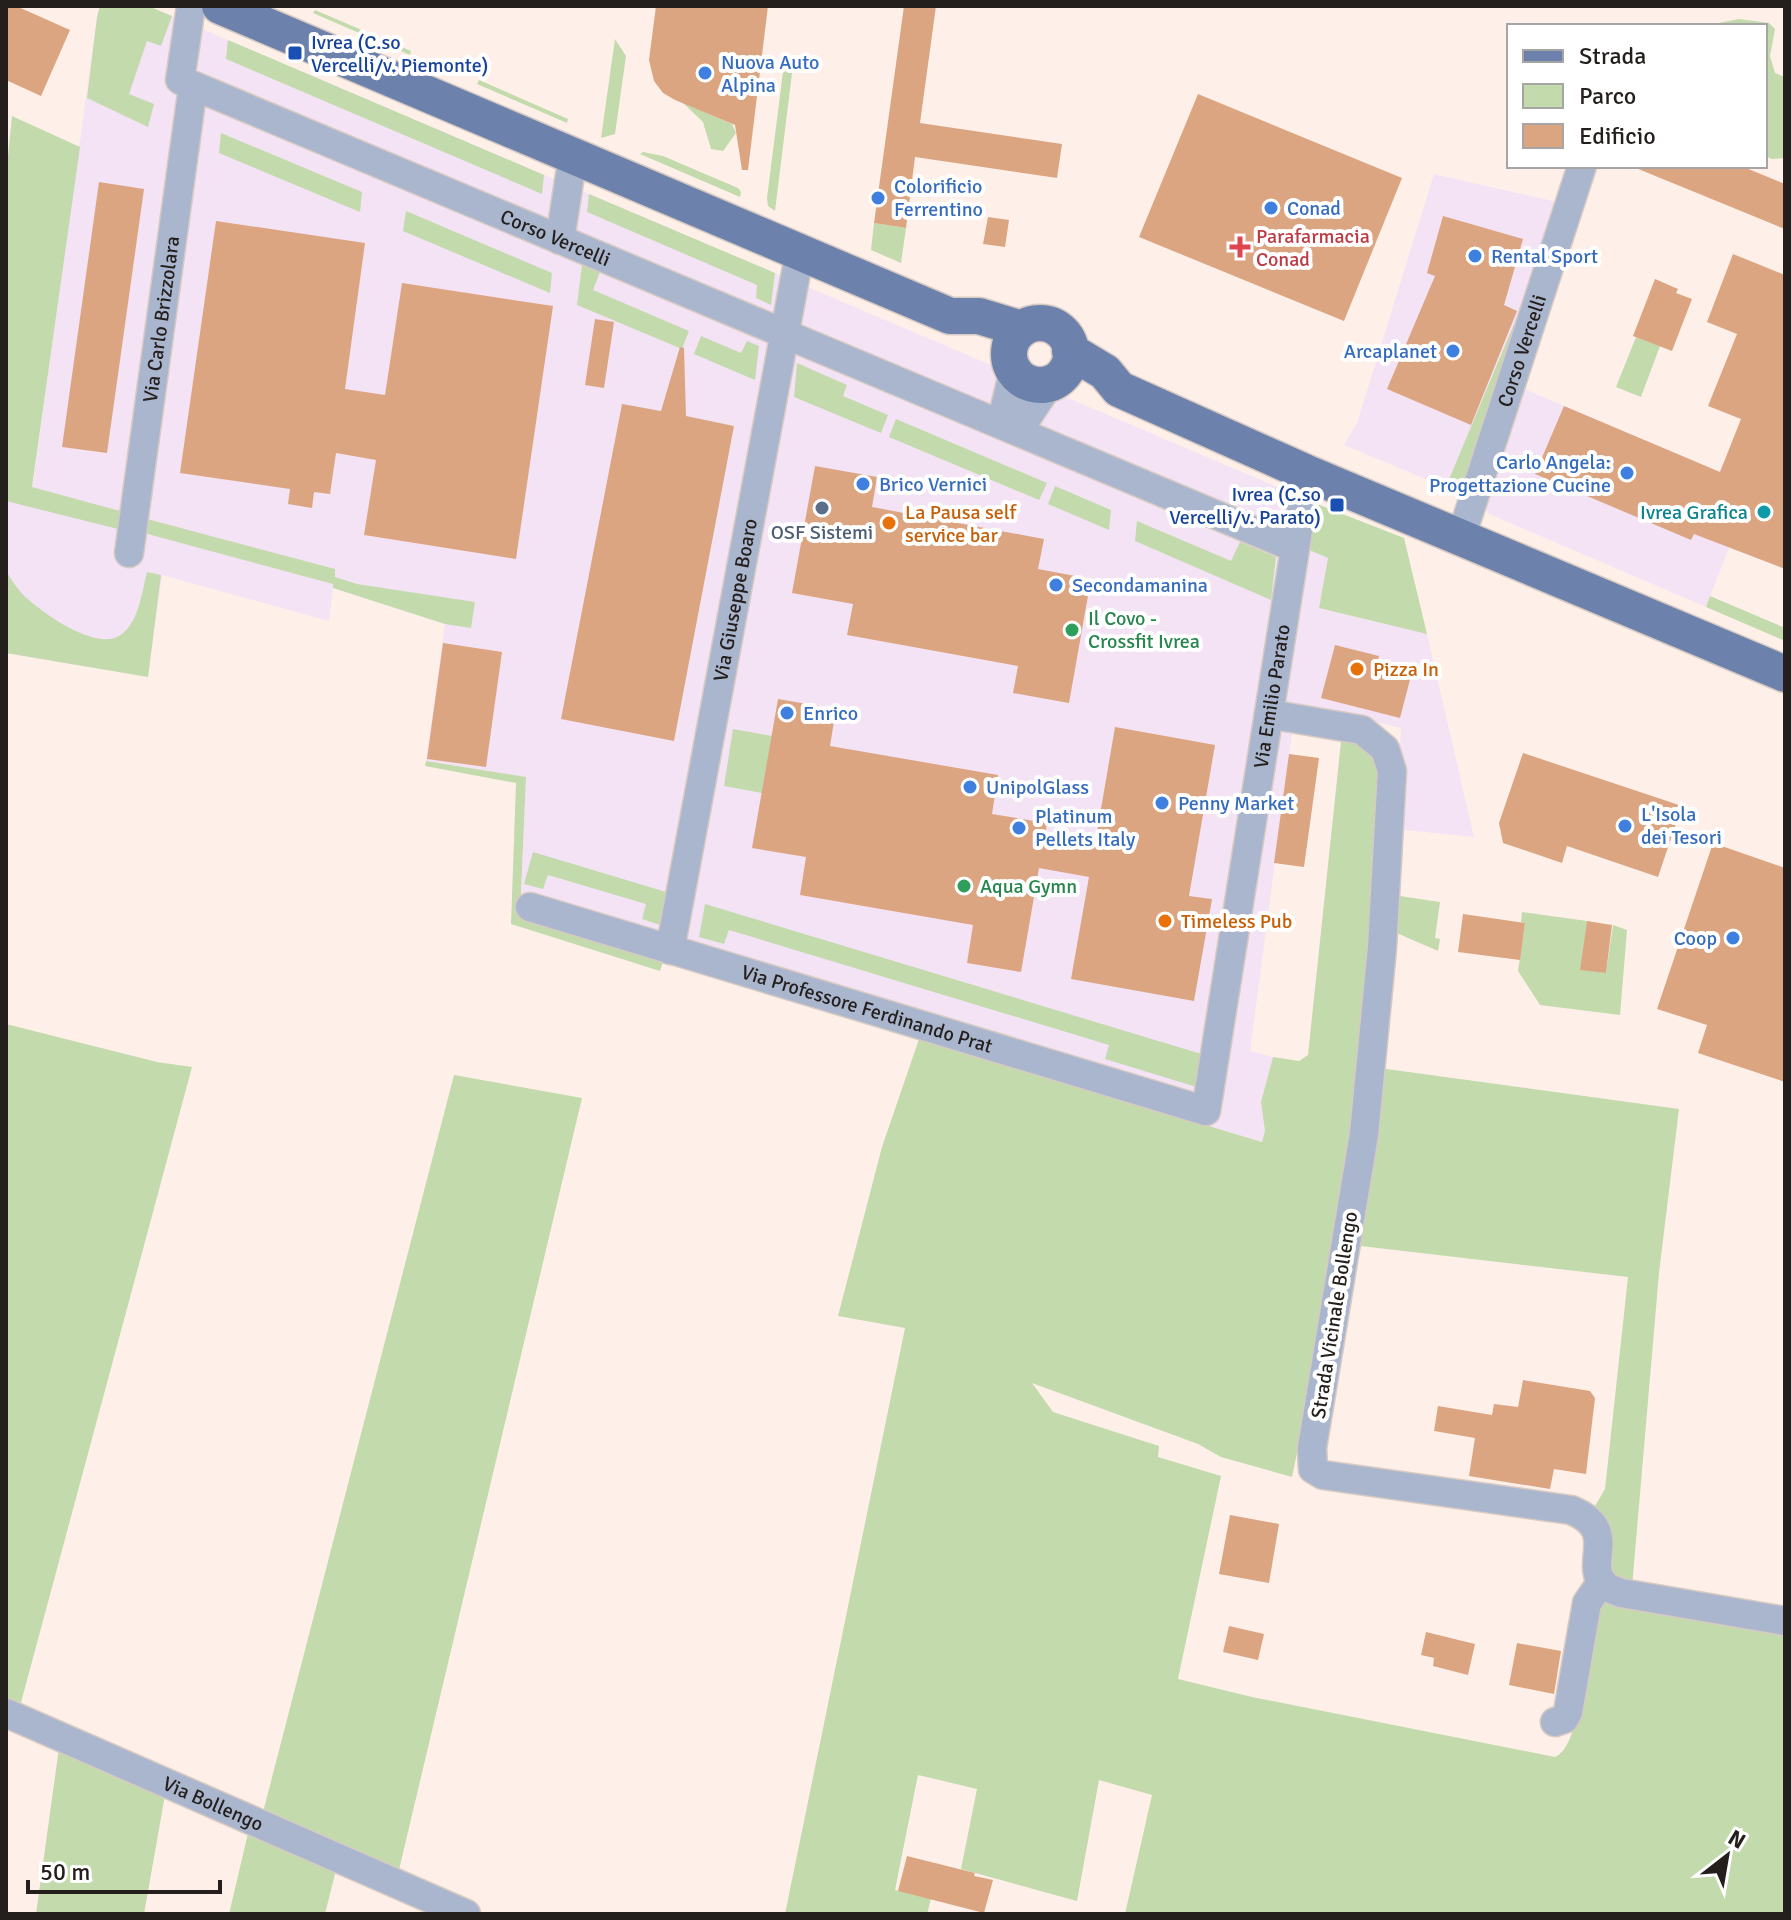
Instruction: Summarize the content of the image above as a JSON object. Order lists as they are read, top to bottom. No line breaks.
{"streets":{"street":["Corso Vercelli","Via Carlo Brizzolara","Via Giuseppe Boaro","Via Emilio Parato","Via Professore Ferdinando Prat","Strada Vicinale Bollengo","Via Bollengo"]},"crossings":[["Corso Vercelli","Via Carlo Brizzolara"],["Corso Vercelli","Via Giuseppe Boaro"],["Corso Vercelli","Via Emilio Parato"],["Via Giuseppe Boaro","Via Professore Ferdinando Prat"],["Via Emilio Parato","Via Professore Ferdinando Prat"],["Via Emilio Parato","Strada Vicinale Bollengo"]],"places":{"transit":["Ivrea (C.so Vercelli/v. Piemonte)","Ivrea (C.so Vercelli/v. Parato)"],"other":["Nuova Auto Alpina","Colorificio Ferrentino","Conad","Rental Sport","Arcaplanet","Carlo Angela: Progettazione Cucine","Brico Vernici","OSF Sistemi","Ivrea Grafica","La Pausa self service bar","Secondamanina","Il Covo - Crossfit Ivrea","Pizza In","Enrico","UnipolGlass","Penny Market","L'Isola dei Tesori","Platinum Pellets Italy","Aqua Gymn","Timeless Pub","Coop"],"health":["Parafarmacia Conad"]},"legend":["Strada","Parco","Edificio"],"scale_bar":"50 m","north":"top right"}
